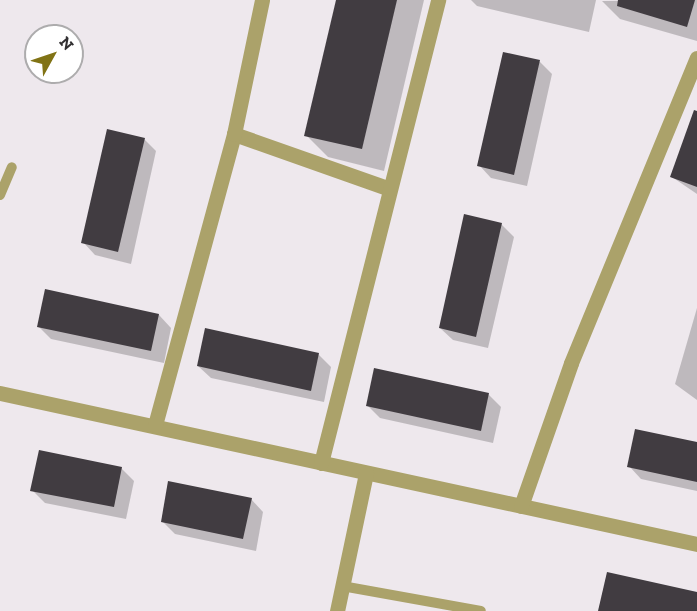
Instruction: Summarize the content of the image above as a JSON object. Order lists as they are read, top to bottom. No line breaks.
{"north":"top right"}
